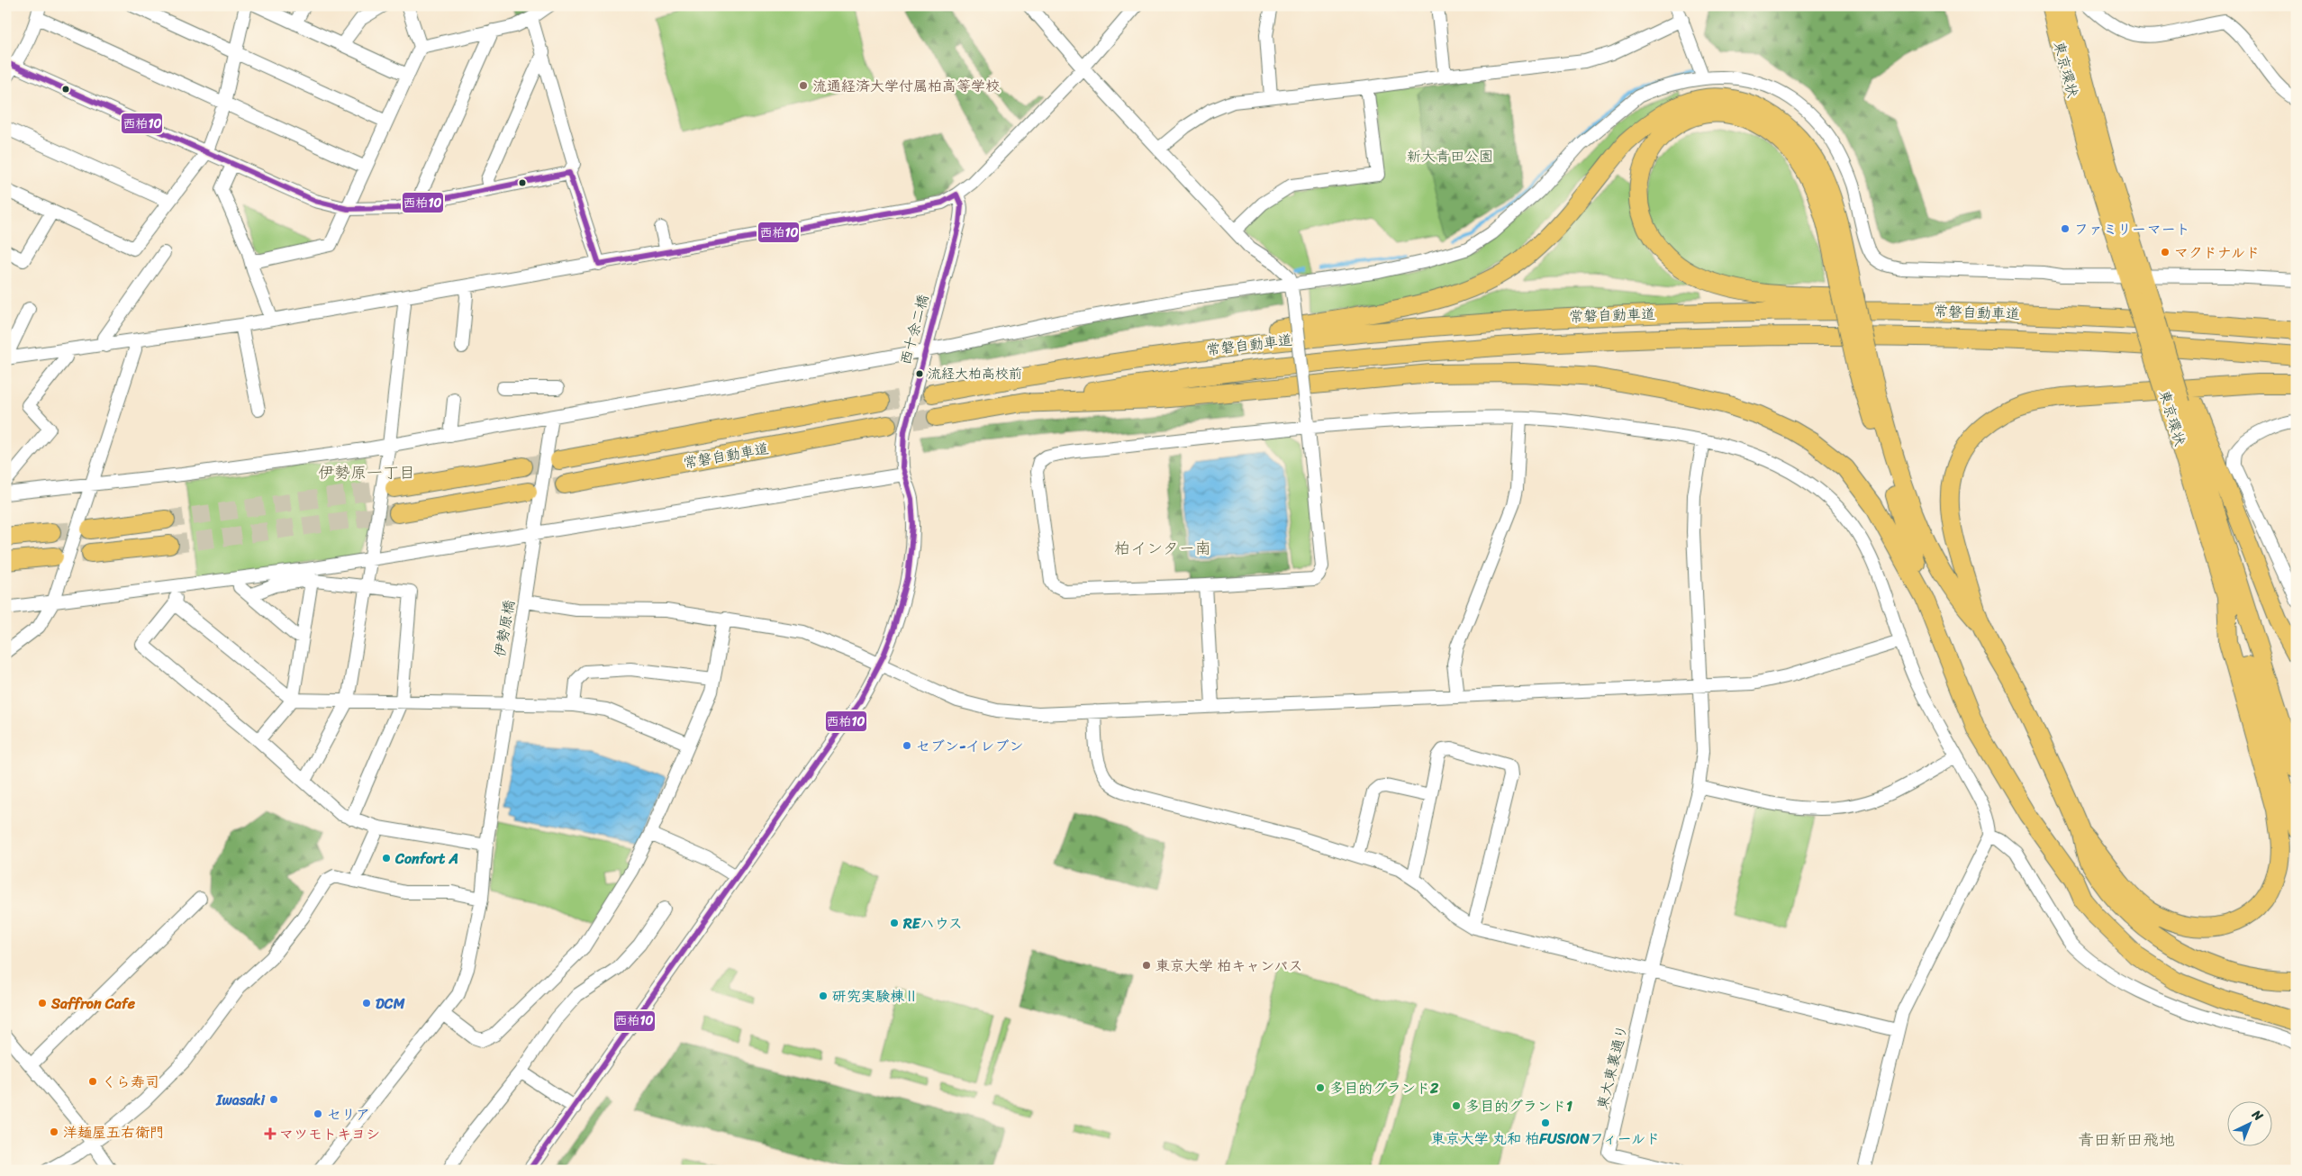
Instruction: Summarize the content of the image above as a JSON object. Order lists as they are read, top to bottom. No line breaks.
{"streets":{"highway":["東京環状","常磐自動車道"],"street":["西十余二橋","伊勢原橋","東大東裏通り"]},"districts":["伊勢原一丁目","柏インター南","青田新田飛地"],"parks":["新大青田公園"],"places":{"other":["流通経済大学付属柏高等学校","ファミリーマート","マクドナルド","流経大柏高校前","セブン-イレブン","Confort A","REハウス","東京大学 柏キャンパス","研究実験棟Ⅱ","Saffron Cafe","DCM","くら寿司","多目的グランド2","Iwasaki","多目的グランド1","セリア","東京大学 丸和 柏FUSIONフィールド","洋麺屋五右衛門"],"health":["マツモトキヨシ"]},"lines":["transit line 西柏10"],"north":"top right"}
